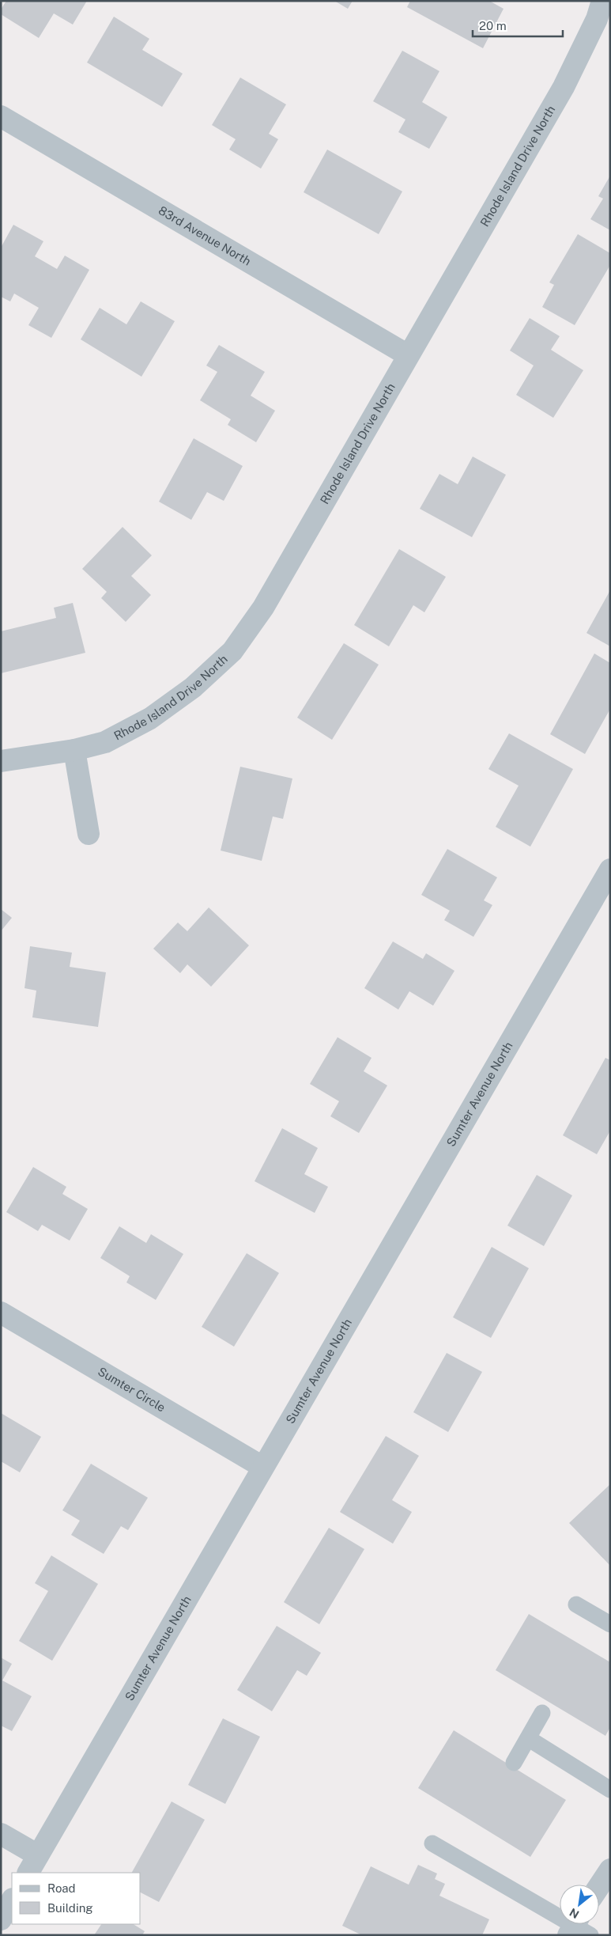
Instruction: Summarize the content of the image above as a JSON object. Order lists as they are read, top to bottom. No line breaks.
{"streets":{"street":["Rhode Island Drive North","83rd Avenue North","Sumter Avenue North","Sumter Circle"]},"crossings":[["Rhode Island Drive North","83rd Avenue North"],["Sumter Avenue North","Sumter Circle"]],"legend":["Road","Building"],"scale_bar":"20 m","north":"bottom left"}
